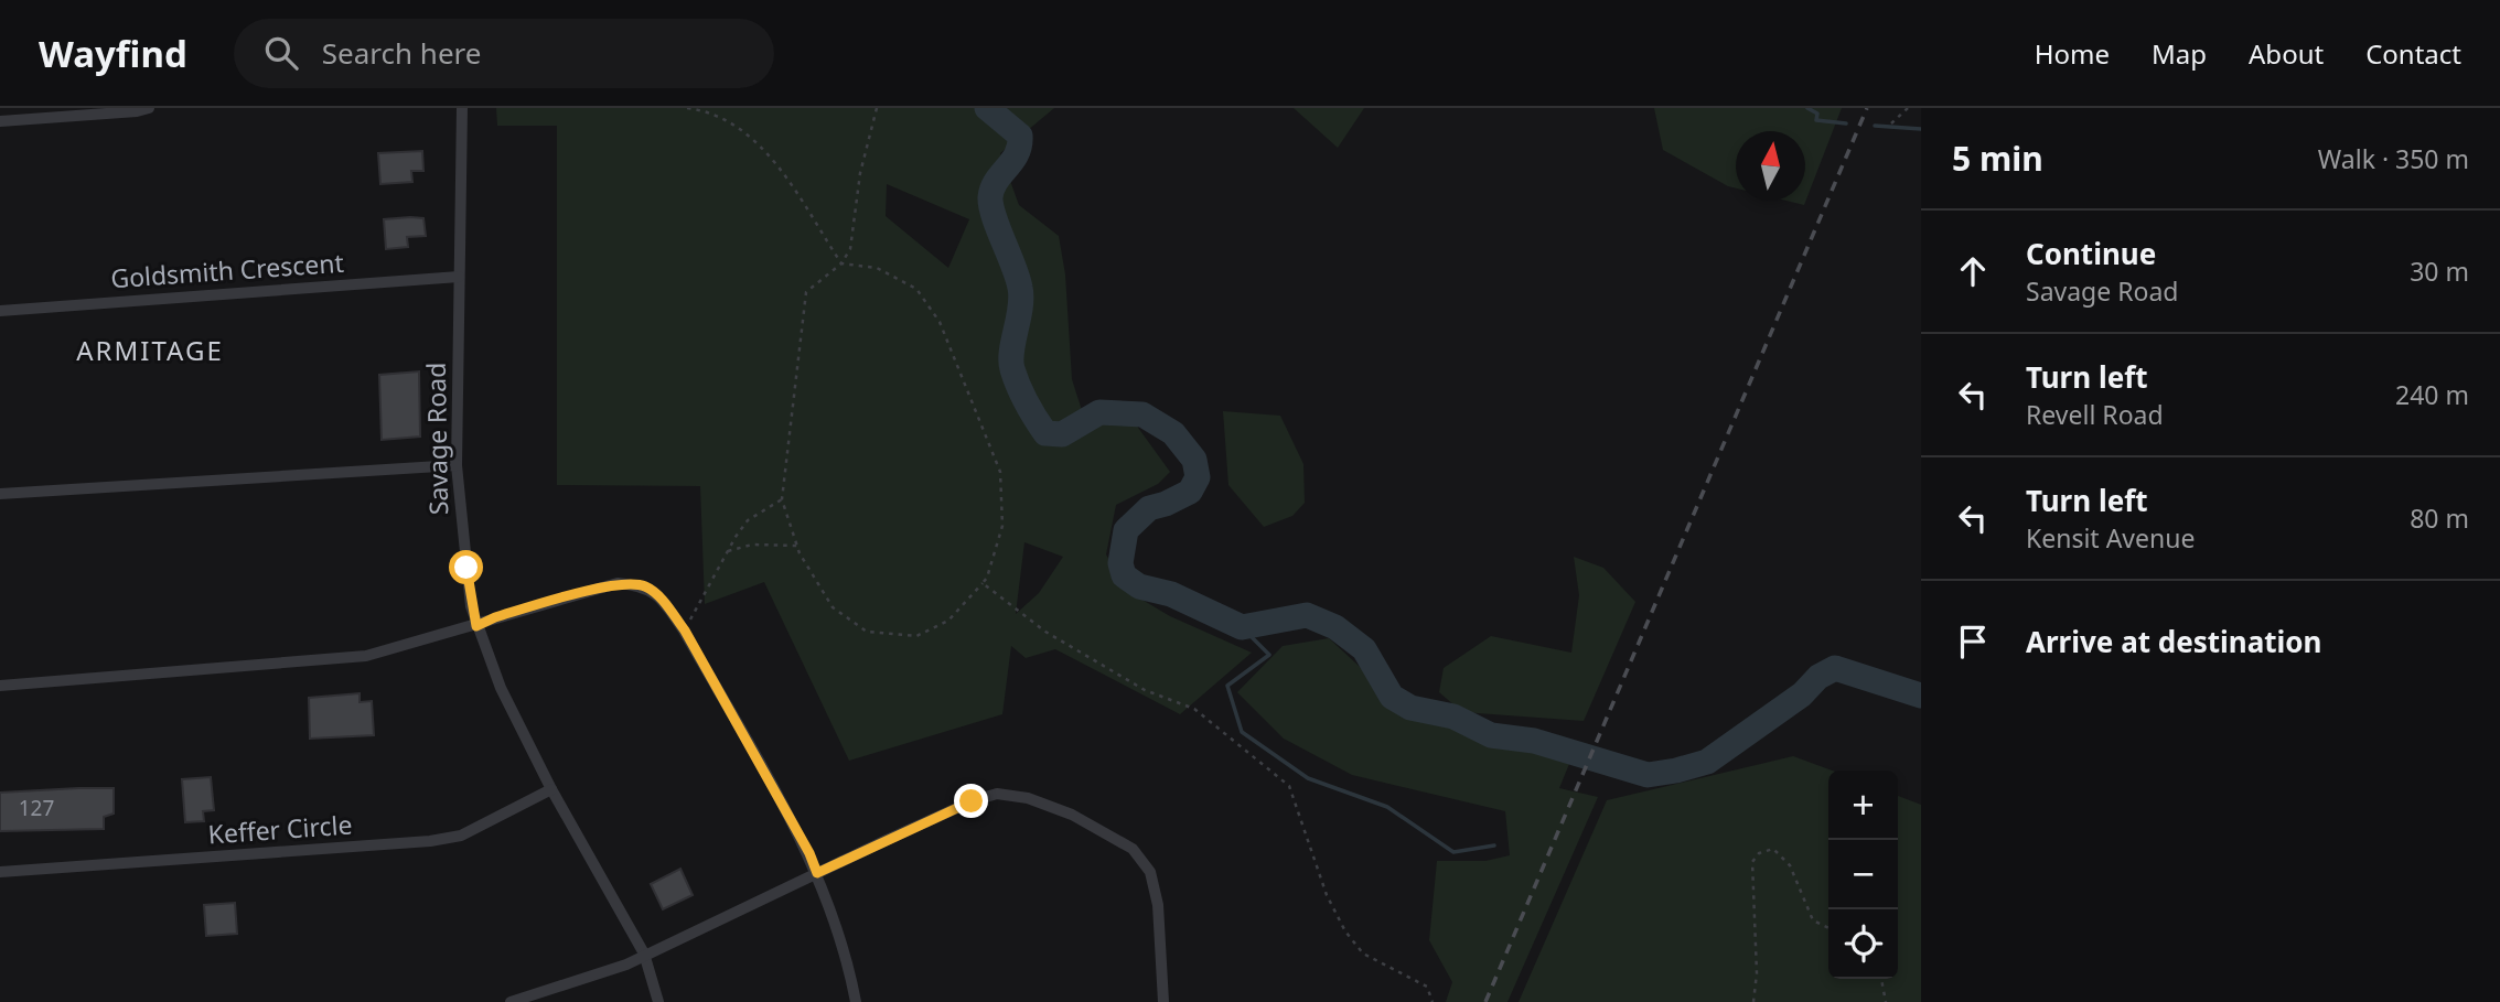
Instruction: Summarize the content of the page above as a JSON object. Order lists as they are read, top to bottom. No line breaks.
{"streets":{"street":["Goldsmith Crescent","Savage Road","Keffer Circle"]},"crossings":[["Goldsmith Crescent","Savage Road"],["Savage Road","Keffer Circle"]],"districts":["ARMITAGE"],"house_numbers":["127"],"north":"top","page":{"header":"Wayfind","search":"Search here","nav":["Home","Map","About","Contact"],"heading":["5 min","Walk · 350 m"],"list":[["Continue","Savage Road","30 m"],["Turn left","Revell Road","240 m"],["Turn left","Kensit Avenue","80 m"],"Arrive at destination"],"map_buttons":["+","−"]}}
